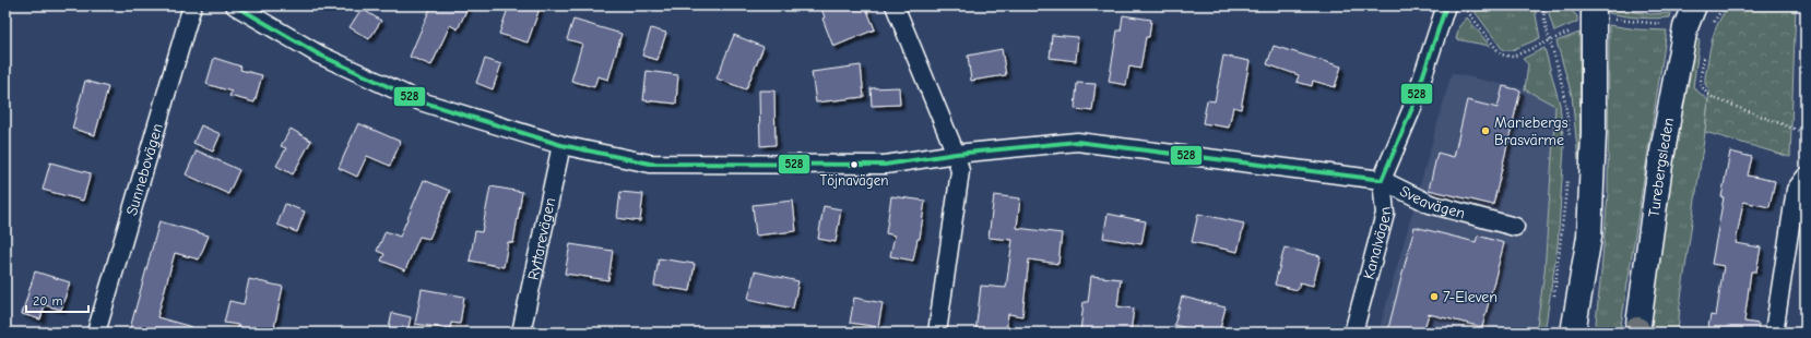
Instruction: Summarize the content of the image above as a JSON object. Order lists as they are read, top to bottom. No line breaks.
{"streets":{"main road":["Turebergsleden"],"street":["Sunnebovägen","Sveavägen","Ryttarevägen","Kanalvägen"]},"crossings":[["Sveavägen","Ryttarevägen"],["Sveavägen","Kanalvägen"]],"places":["Mariebergs Brasvärme","Töjnavägen","7-Eleven"],"lines":["transit line 528"],"scale_bar":"20 m"}
